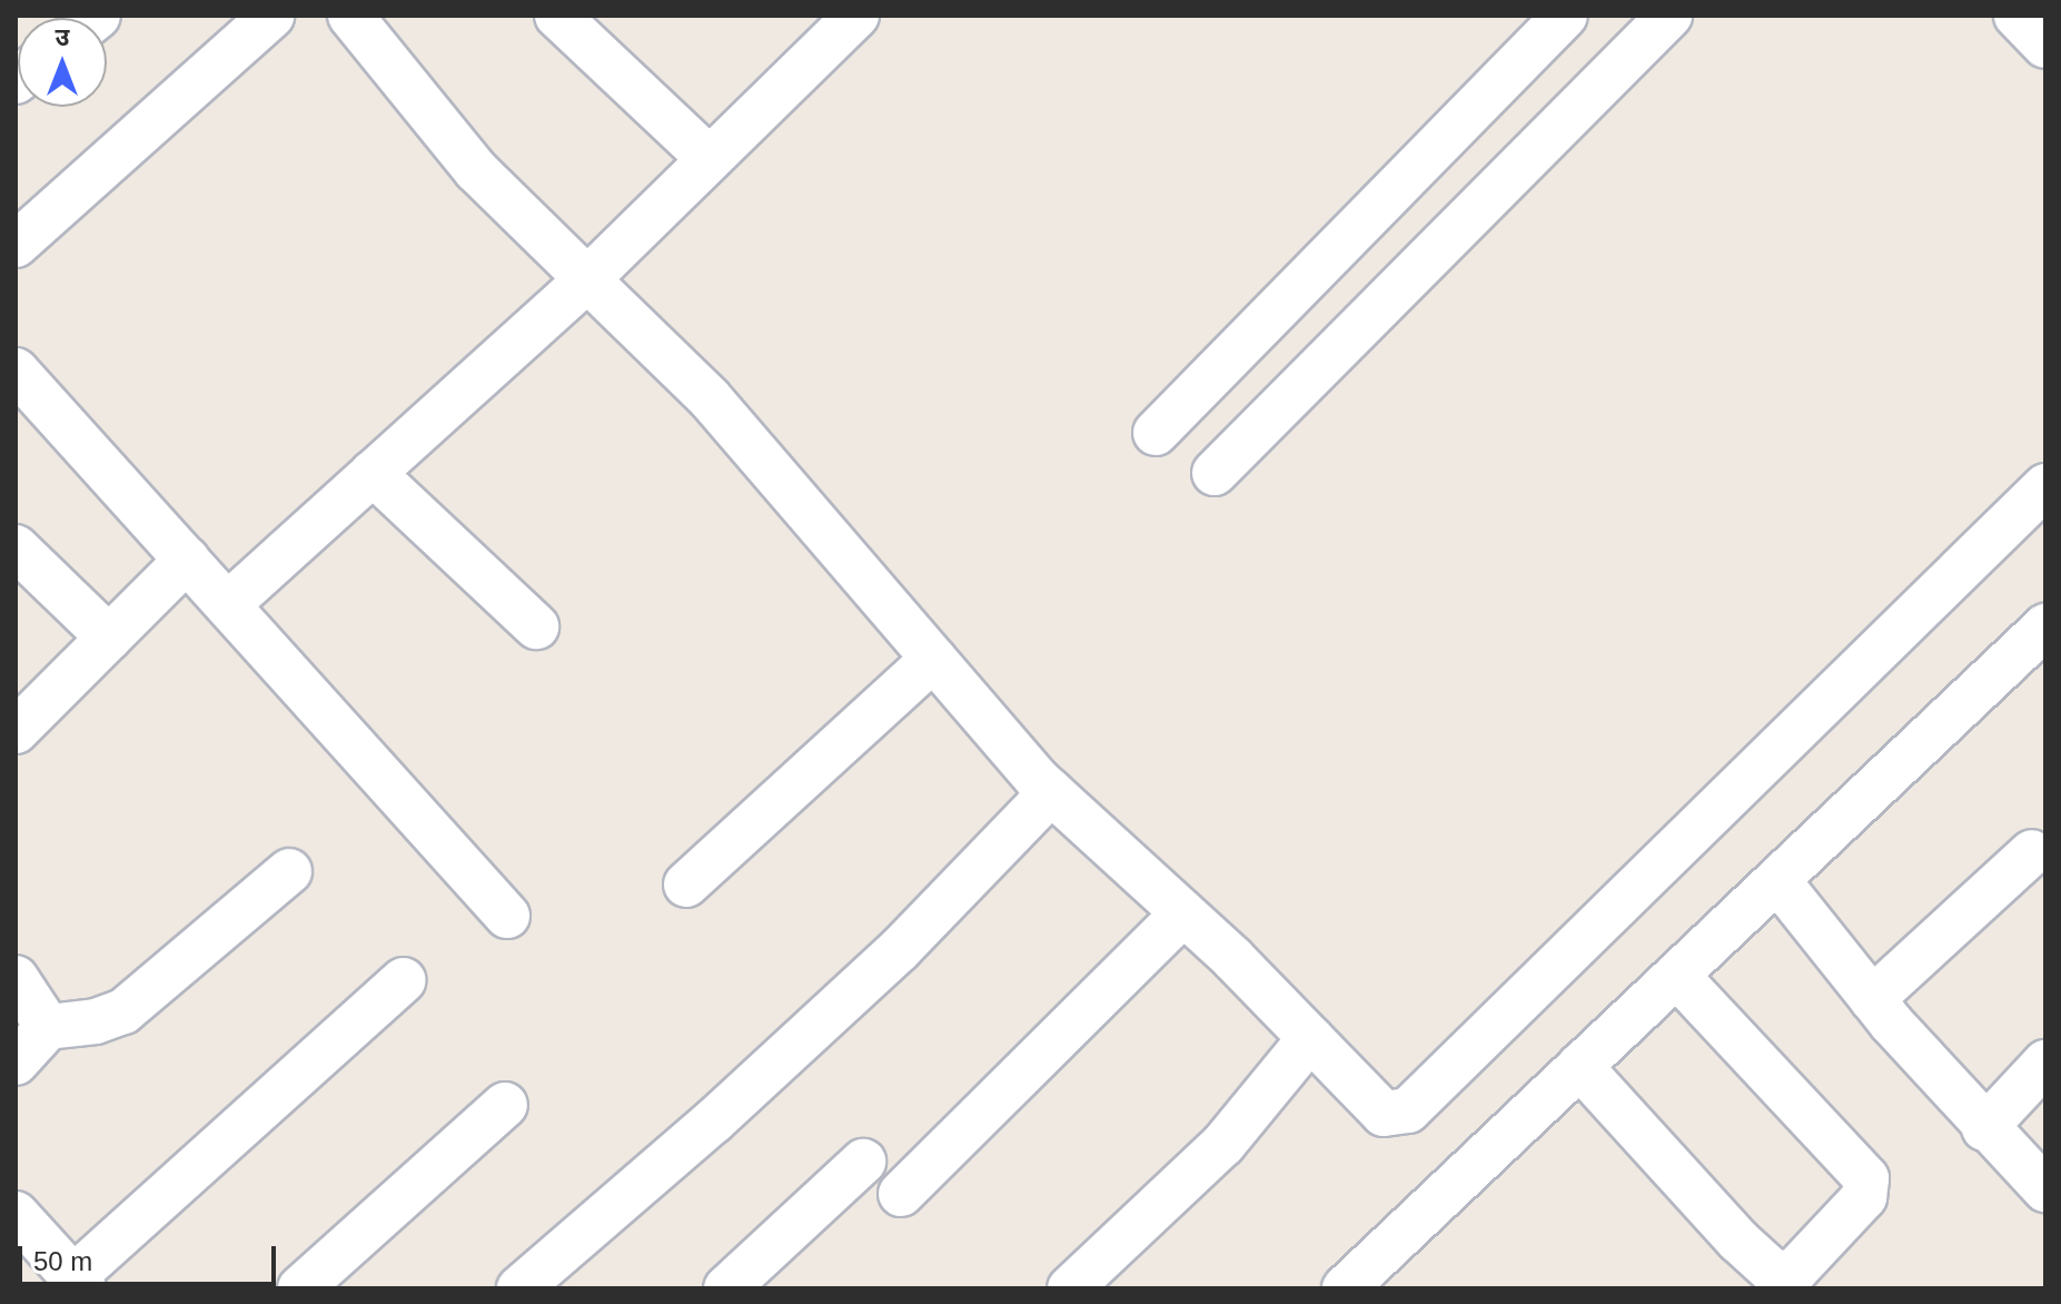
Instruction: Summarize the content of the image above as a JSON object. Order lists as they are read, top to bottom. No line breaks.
{"scale_bar":"50 m","north":"top"}
